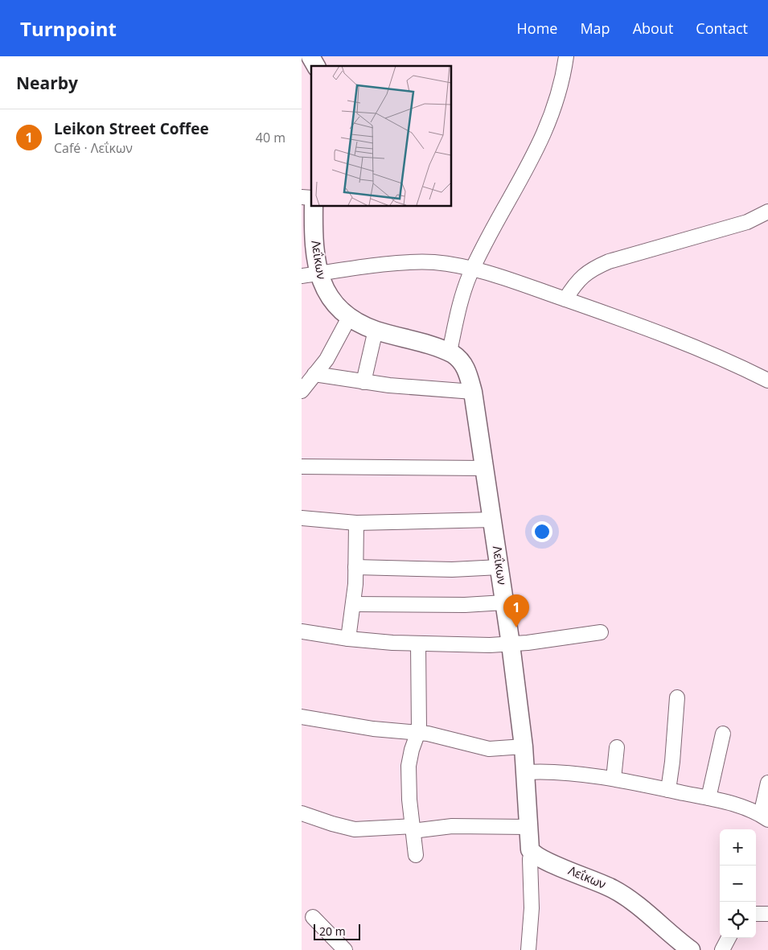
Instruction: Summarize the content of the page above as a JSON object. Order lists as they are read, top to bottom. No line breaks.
{"streets":{"street":["Λεΐκων"]},"scale_bar":"20 m","page":{"header":"Turnpoint","nav":["Home","Map","About","Contact"],"heading":"Nearby","list":[{"mark":"1","name":"Leikon Street Coffee","note":"Café · Λεΐκων","value":"40 m"}],"pins":"1","map_buttons":["+","−"],"scale":"20 m"}}
